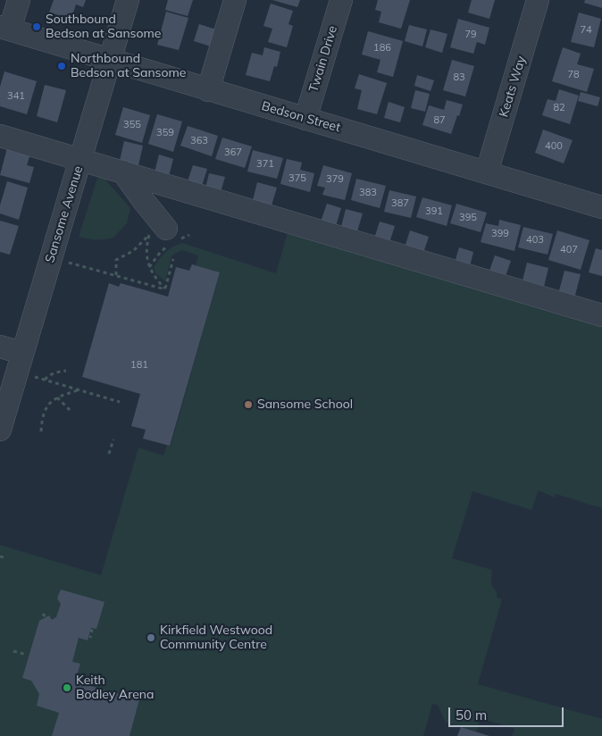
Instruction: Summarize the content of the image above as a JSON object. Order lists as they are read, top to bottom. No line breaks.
{"streets":{"street":["Twain Drive","Keats Way","Bedson Street","Sansome Avenue"]},"crossings":[["Twain Drive","Bedson Street"],["Keats Way","Bedson Street"],["Bedson Street","Sansome Avenue"]],"places":["Southbound Bedson at Sansome","Northbound Bedson at Sansome","Sansome School","Kirkfield Westwood Community Centre","Keith Bodley Arena"],"house_numbers":["74","79","186","78","83","341","82","87","355","359","363","400","367","371","375","379","383","387","391","395","399","403","407","181"],"scale_bar":"50 m"}
